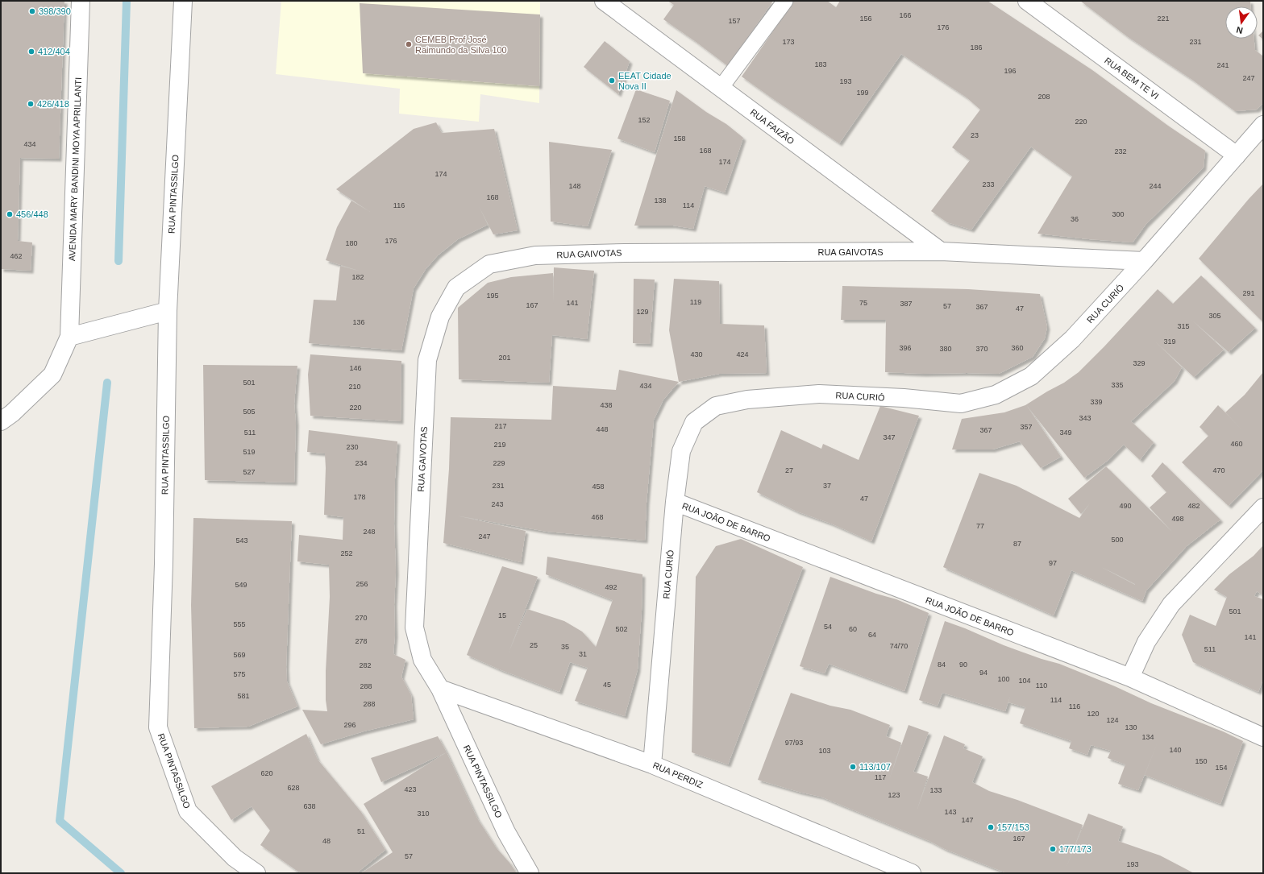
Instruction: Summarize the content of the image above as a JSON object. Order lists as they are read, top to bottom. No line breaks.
{"streets":{"street":["RUA BEM TE VI","RUA FAIZÃO","AVENIDA MARY BANDINI MOYA APRILLANTI","RUA PINTASSILGO","RUA GAIVOTAS","RUA CURIÓ","RUA JOÃO DE BARRO","RUA PERDIZ"]},"crossings":[["RUA BEM TE VI","RUA CURIÓ"],["RUA FAIZÃO","RUA GAIVOTAS"],["RUA PINTASSILGO","RUA GAIVOTAS"],["RUA PINTASSILGO","RUA PERDIZ"],["RUA GAIVOTAS","RUA CURIÓ"],["RUA GAIVOTAS","RUA PERDIZ"],["RUA CURIÓ","RUA JOÃO DE BARRO"],["RUA CURIÓ","RUA PERDIZ"]],"places":["398/390","CEMEB Prof José Raimundo da Silva 100","412/404","EEAT Cidade Nova II","426/418","456/448","113/107","157/153","177/173"],"house_numbers":["166","156","221","157","176","173","231","186","183","241","196","247","193","199","208","152","220","23","158","434","168","232","174","174","233","148","244","168","138","116","114","300","36","176","180","462","182","291","195","119","141","75","387","167","57","367","47","129","305","136","315","319","396","360","380","370","430","424","201","329","146","501","335","434","210","339","438","220","505","343","217","357","448","367","511","349","347","460","219","230","519","234","229","27","470","527","231","37","458","178","47","243","490","482","468","498","77","248","247","500","543","87","252","97","256","549","492","501","15","270","555","54","502","60","64","141","278","25","74/70","35","511","31","569","84","90","282","94","575","100","104","45","110","288","581","114","288","116","120","124","296","130","134","97/93","140","103","150","154","620","117","628","423","133","123","638","143","310","147","51","167","48","57","193"],"north":"bottom"}
